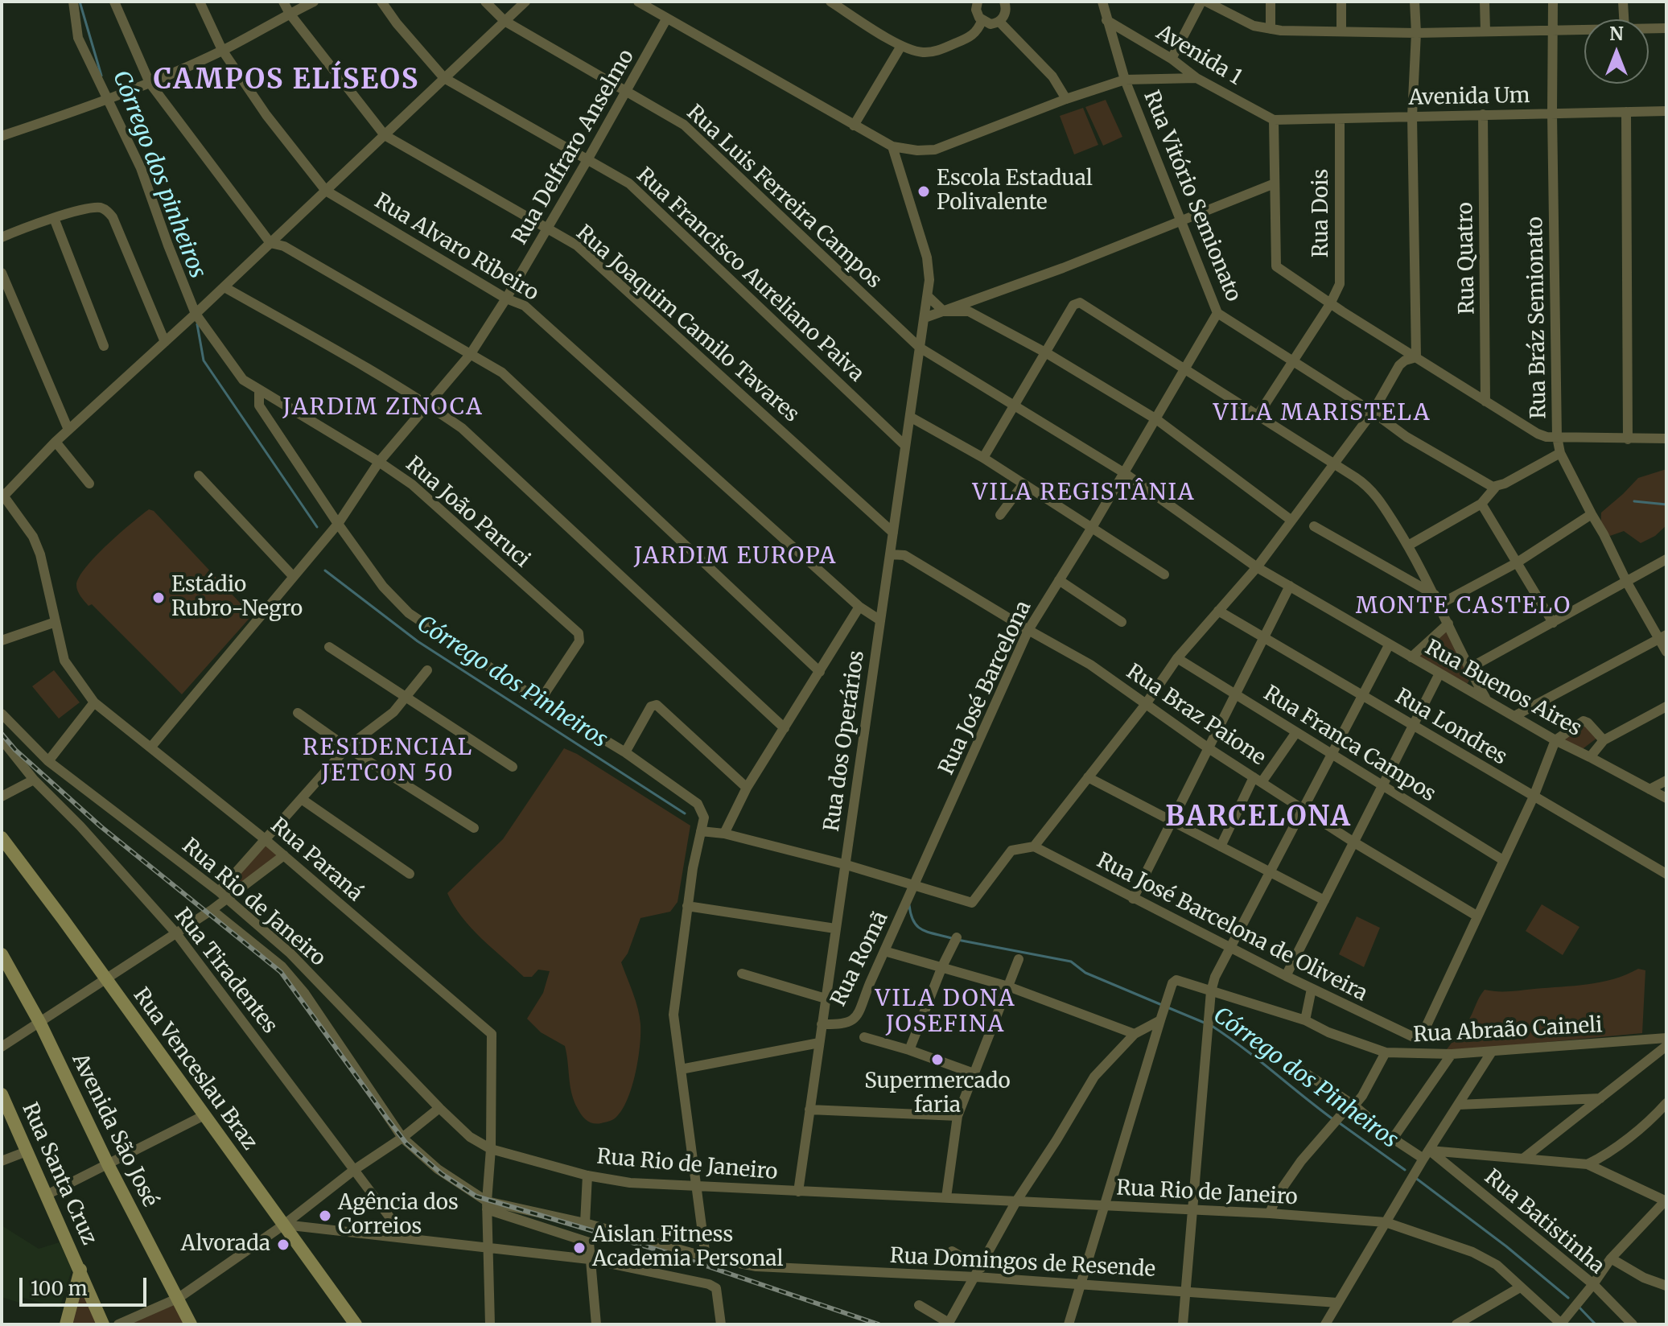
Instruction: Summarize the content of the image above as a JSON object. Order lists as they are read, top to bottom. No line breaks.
{"streets":{"main road":["Rua Venceslau Braz","Avenida São José","Rua Santa Cruz"],"street":["Avenida 1","Avenida Um","Rua Delfraro Anselmo","Rua Vitório Semionato","Rua Luis Ferreira Campos","Rua Dois","Rua Alvaro Ribeiro","Rua Quatro","Rua Francisco Aureliano Paiva","Rua Bráz Semionato","Rua Joaquim Camilo Tavares","Rua João Paruci","Rua José Barcelona","Rua Buenos Aires","Rua Braz Paione","Rua Londres","Rua dos Operários","Rua Franca Campos","Rua Paraná","Rua Rio de Janeiro","Rua José Barcelona de Oliveira","Rua Romã","Rua Tiradentes","Rua Abraão Caineli","Rua Batistinha","Rua Domingos de Resende"]},"crossings":[["Avenida 1","Avenida Um"],["Avenida 1","Rua Vitório Semionato"],["Avenida Um","Rua Dois"],["Avenida Um","Rua Quatro"],["Avenida Um","Rua Bráz Semionato"],["Rua Delfraro Anselmo","Rua Luis Ferreira Campos"],["Rua Delfraro Anselmo","Rua Alvaro Ribeiro"],["Rua Delfraro Anselmo","Rua Francisco Aureliano Paiva"],["Rua Delfraro Anselmo","Rua Joaquim Camilo Tavares"],["Rua Delfraro Anselmo","Rua João Paruci"],["Rua Delfraro Anselmo","Rua Paraná"],["Rua Vitório Semionato","Rua Dois"],["Rua Vitório Semionato","Rua José Barcelona"],["Rua Luis Ferreira Campos","Rua José Barcelona"],["Rua Luis Ferreira Campos","Rua Buenos Aires"],["Rua Luis Ferreira Campos","Rua dos Operários"],["Rua Alvaro Ribeiro","Rua dos Operários"],["Rua Francisco Aureliano Paiva","Rua dos Operários"],["Rua Joaquim Camilo Tavares","Rua dos Operários"],["Rua José Barcelona","Rua Buenos Aires"],["Rua José Barcelona","Rua Braz Paione"],["Rua José Barcelona","Rua Romã"],["Rua Braz Paione","Rua dos Operários"],["Rua Braz Paione","Rua José Barcelona de Oliveira"],["Rua dos Operários","Rua Rio de Janeiro"],["Rua dos Operários","Rua Romã"],["Rua Paraná","Rua Rio de Janeiro"],["Rua Paraná","Rua Domingos de Resende"]],"districts":["CAMPOS ELÍSEOS","JARDIM ZINOCA","VILA MARISTELA","VILA REGISTÂNIA","JARDIM EUROPA","MONTE CASTELO","RESIDENCIAL JETCON 50","BARCELONA","VILA DONA JOSEFINA"],"water":["Córrego dos pinheiros","Córrego dos Pinheiros"],"places":["Escola Estadual Polivalente","Estádio Rubro-Negro","Supermercado faria","Agência dos Correios","Alvorada","Aislan Fitness Academia Personal"],"scale_bar":"100 m","north":"top"}
